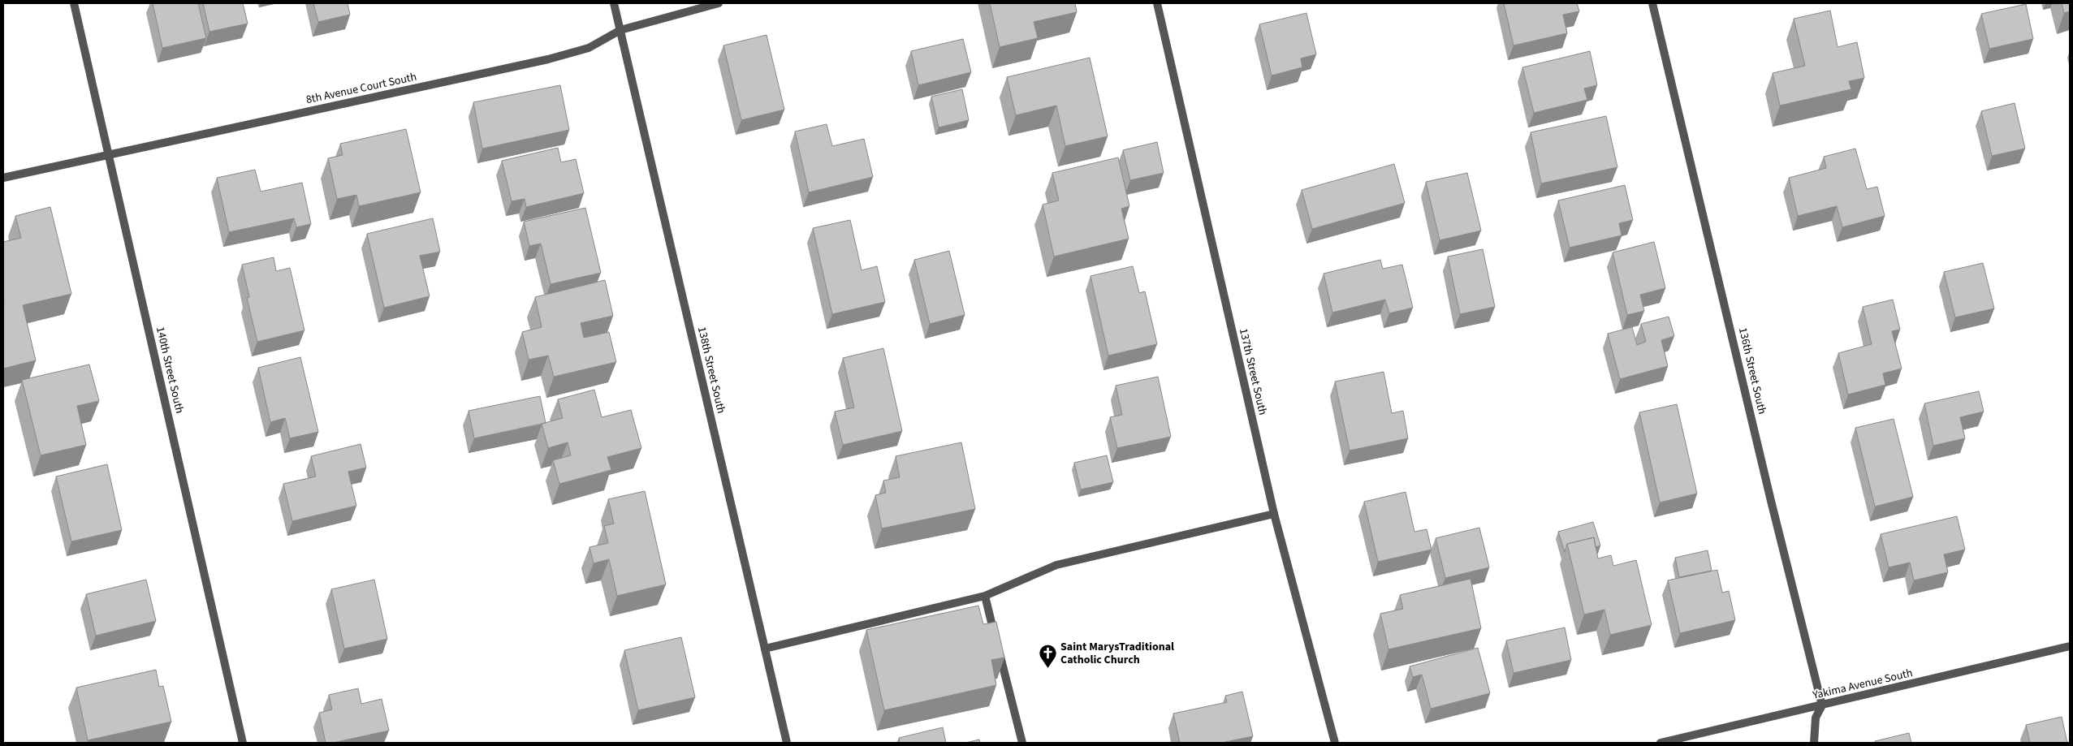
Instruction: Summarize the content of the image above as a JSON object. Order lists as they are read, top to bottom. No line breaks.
{"streets":{"street":["8th Avenue Court South","140th Street South","138th Street South","136th Street South","137th Street South","Yakima Avenue South"]},"crossings":[["8th Avenue Court South","140th Street South"],["8th Avenue Court South","138th Street South"],["136th Street South","Yakima Avenue South"]],"places":{"church":["Saint MarysTraditional Catholic Church"]}}
